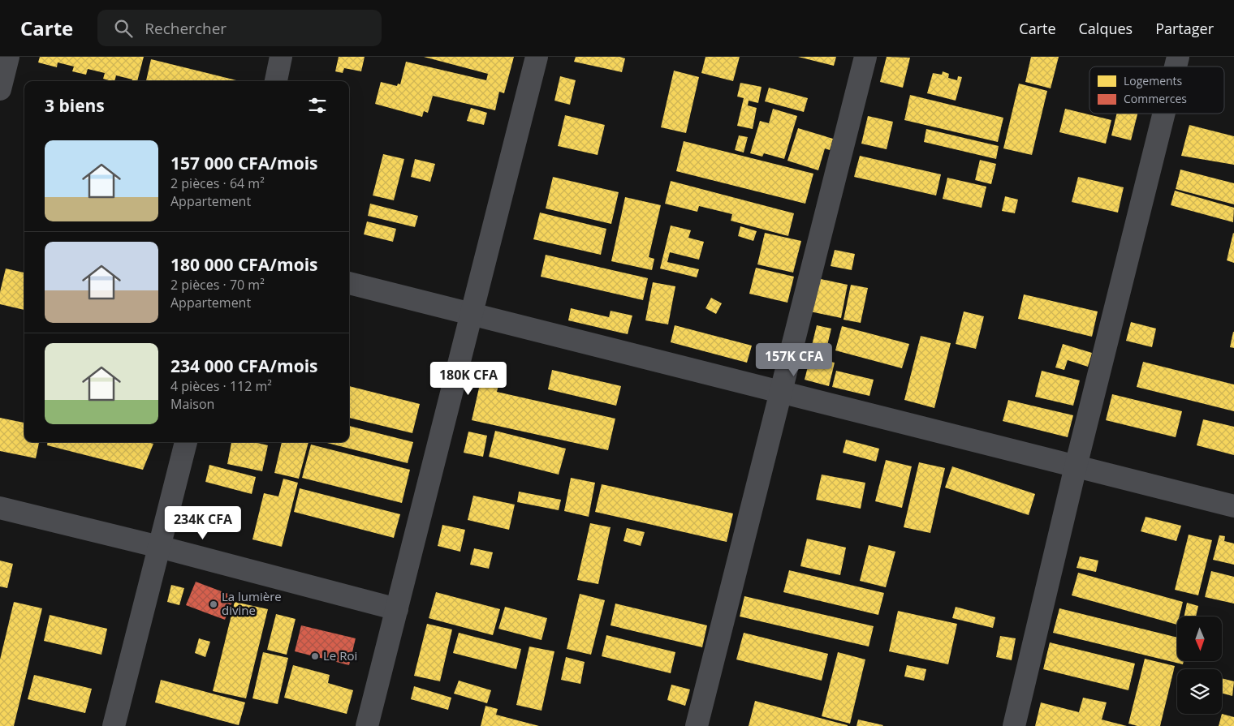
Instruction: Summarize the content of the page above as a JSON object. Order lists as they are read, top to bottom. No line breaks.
{"places":["La lumière divine","Le Roi"],"legend":["Logements","Commerces"],"north":"bottom","page":{"header":"Carte","search":"Rechercher","nav":["Carte","Calques","Partager"],"heading":"3 biens","list":[{"name":"157 000 CFA/mois","note":"2 pièces · 64 m² · Appartement"},{"name":"180 000 CFA/mois","note":"2 pièces · 70 m² · Appartement"},{"name":"234 000 CFA/mois","note":"4 pièces · 112 m² · Maison"}],"price":["157K CFA","180K CFA","234K CFA"]}}
